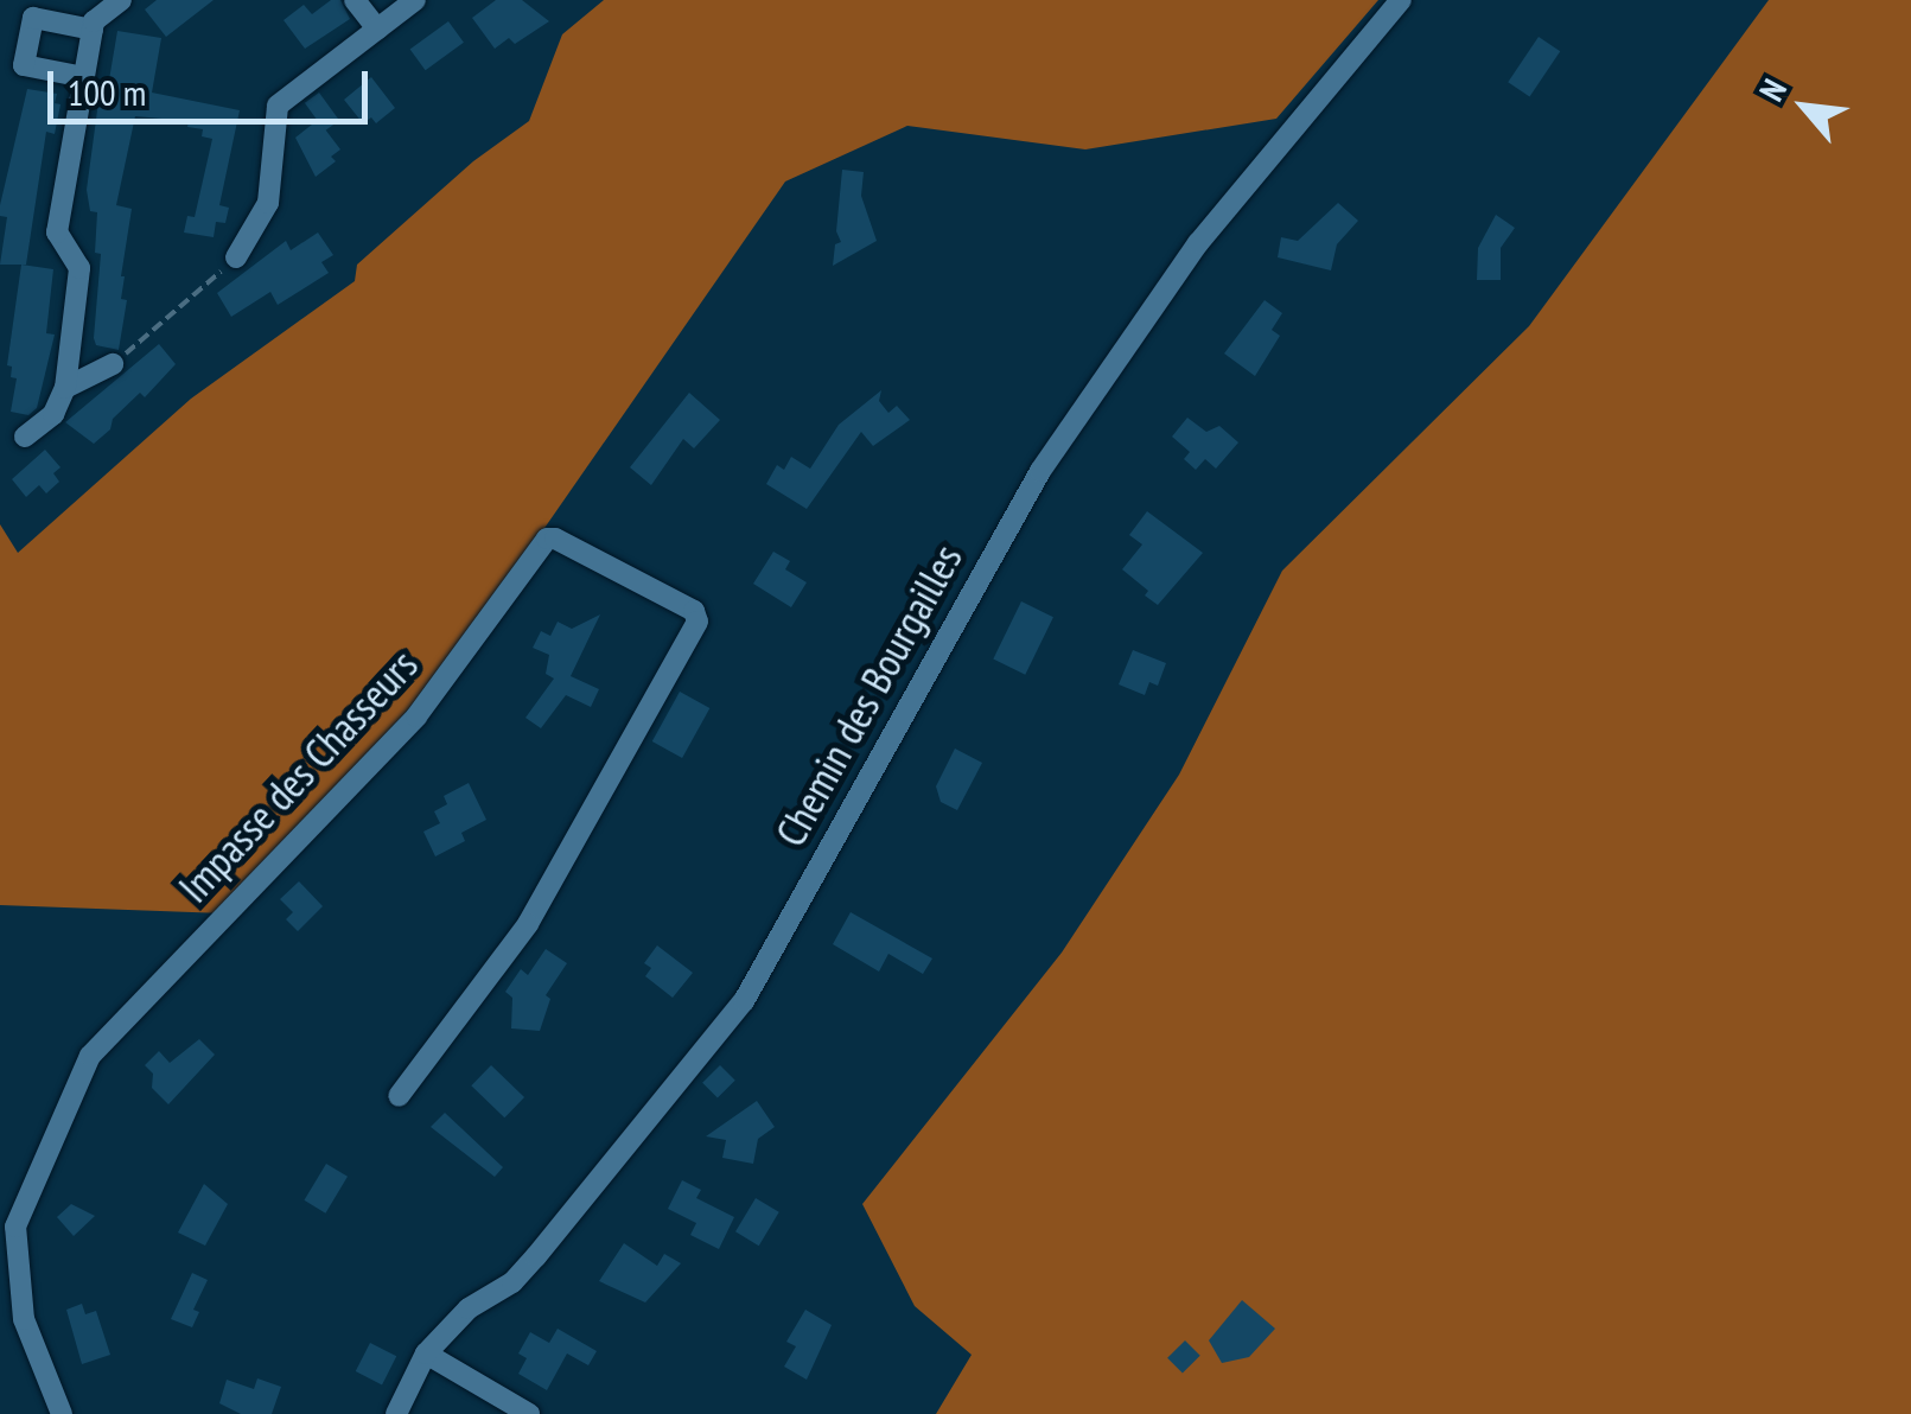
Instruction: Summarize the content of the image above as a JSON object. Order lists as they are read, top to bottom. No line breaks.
{"streets":{"street":["Chemin des Bourgailles","Impasse des Chasseurs"]},"scale_bar":"100 m","north":"top left"}
